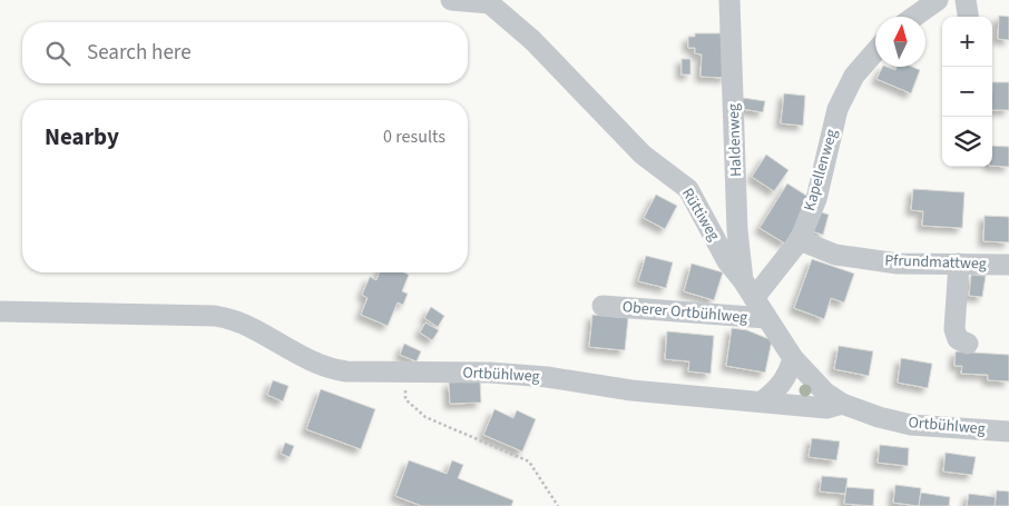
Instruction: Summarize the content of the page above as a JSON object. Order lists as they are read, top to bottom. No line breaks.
{"streets":{"street":["Haldenweg","Kapellenweg","Rüttiweg","Pfrundmattweg","Oberer Ortbühlweg","Ortbühlweg"]},"crossings":[["Haldenweg","Rüttiweg"],["Kapellenweg","Rüttiweg"],["Kapellenweg","Pfrundmattweg"],["Rüttiweg","Oberer Ortbühlweg"],["Rüttiweg","Ortbühlweg"]],"north":"top","page":{"map_buttons":["+","−"],"search":"Search here","heading":["Nearby","0 results"]}}
